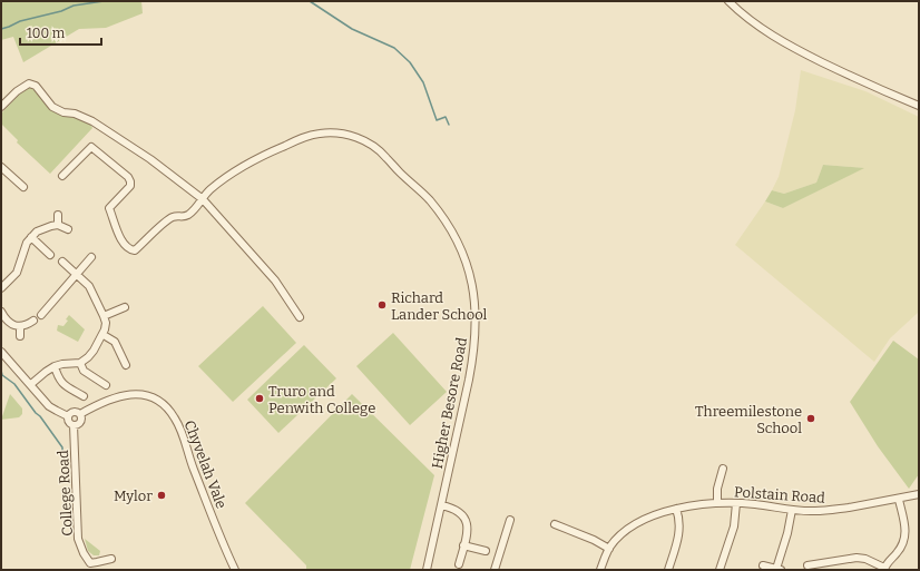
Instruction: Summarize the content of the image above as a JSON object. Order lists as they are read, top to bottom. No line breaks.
{"streets":{"street":["Higher Besore Road","Chyvelah Vale","College Road","Polstain Road"]},"crossings":[["Chyvelah Vale","College Road"]],"places":["Richard Lander School","Truro and Penwith College","Threemilestone School","Mylor"],"scale_bar":"100 m"}
